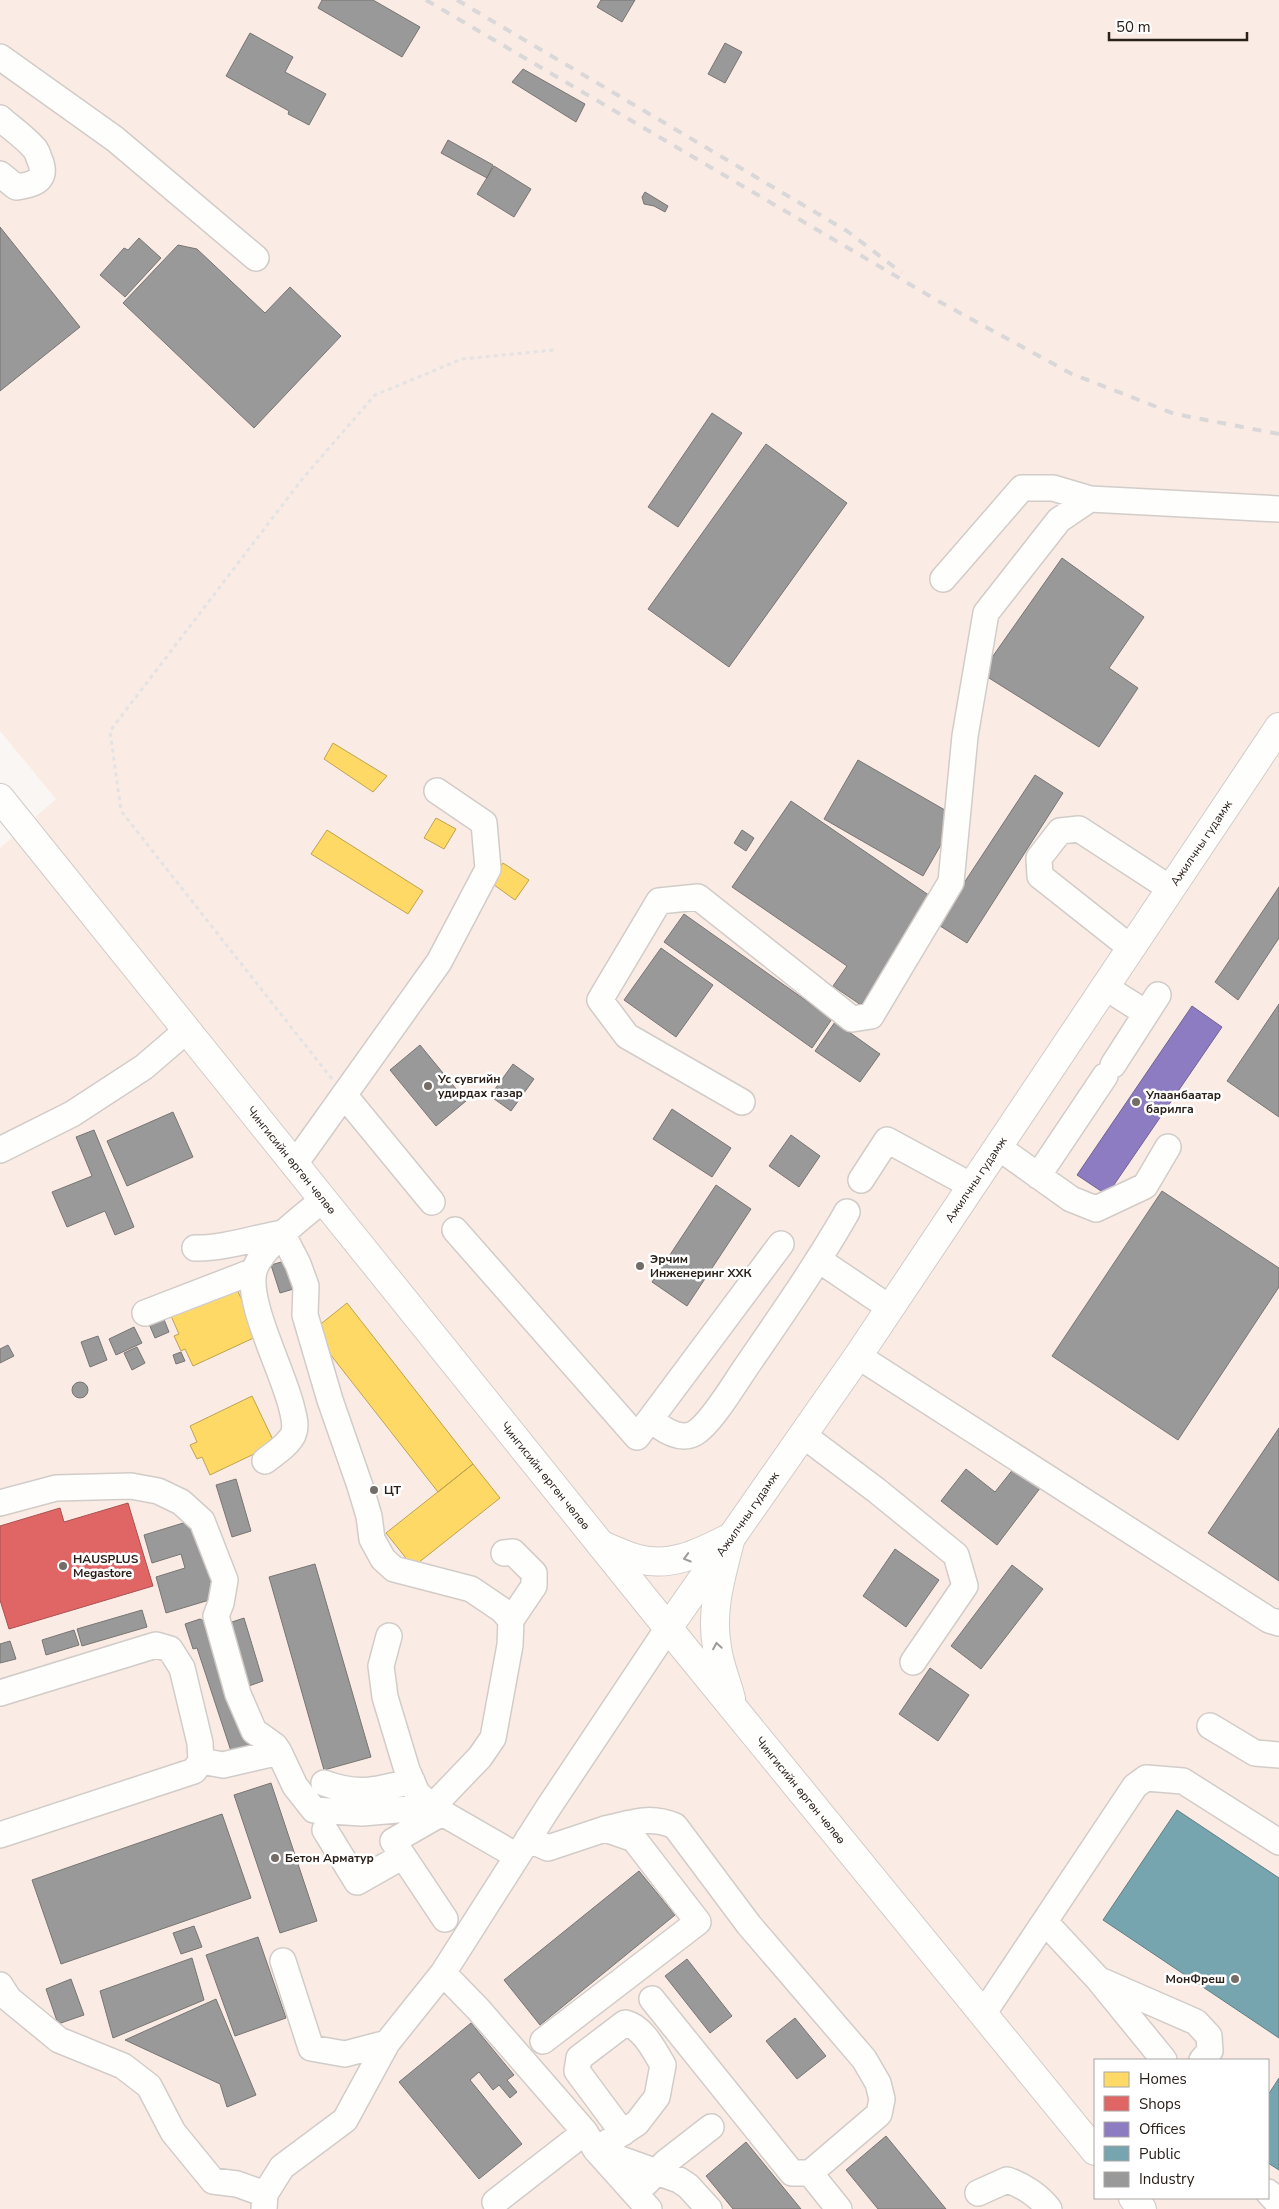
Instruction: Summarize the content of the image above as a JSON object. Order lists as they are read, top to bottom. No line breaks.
{"streets":{"main road":["Ажилчны гудамж","Чингисийн өргөн чөлөө"]},"crossings":[["Ажилчны гудамж","Чингисийн өргөн чөлөө"]],"places":["Ус сувгийн удирдах газар","Улаанбаатар барилга","Эрчим Инженеринг ХХК","ЦТ","HAUSPLUS Megastore","Бетон Арматур","МонФреш"],"legend":["Homes","Shops","Offices","Public","Industry"],"scale_bar":"50 m"}
